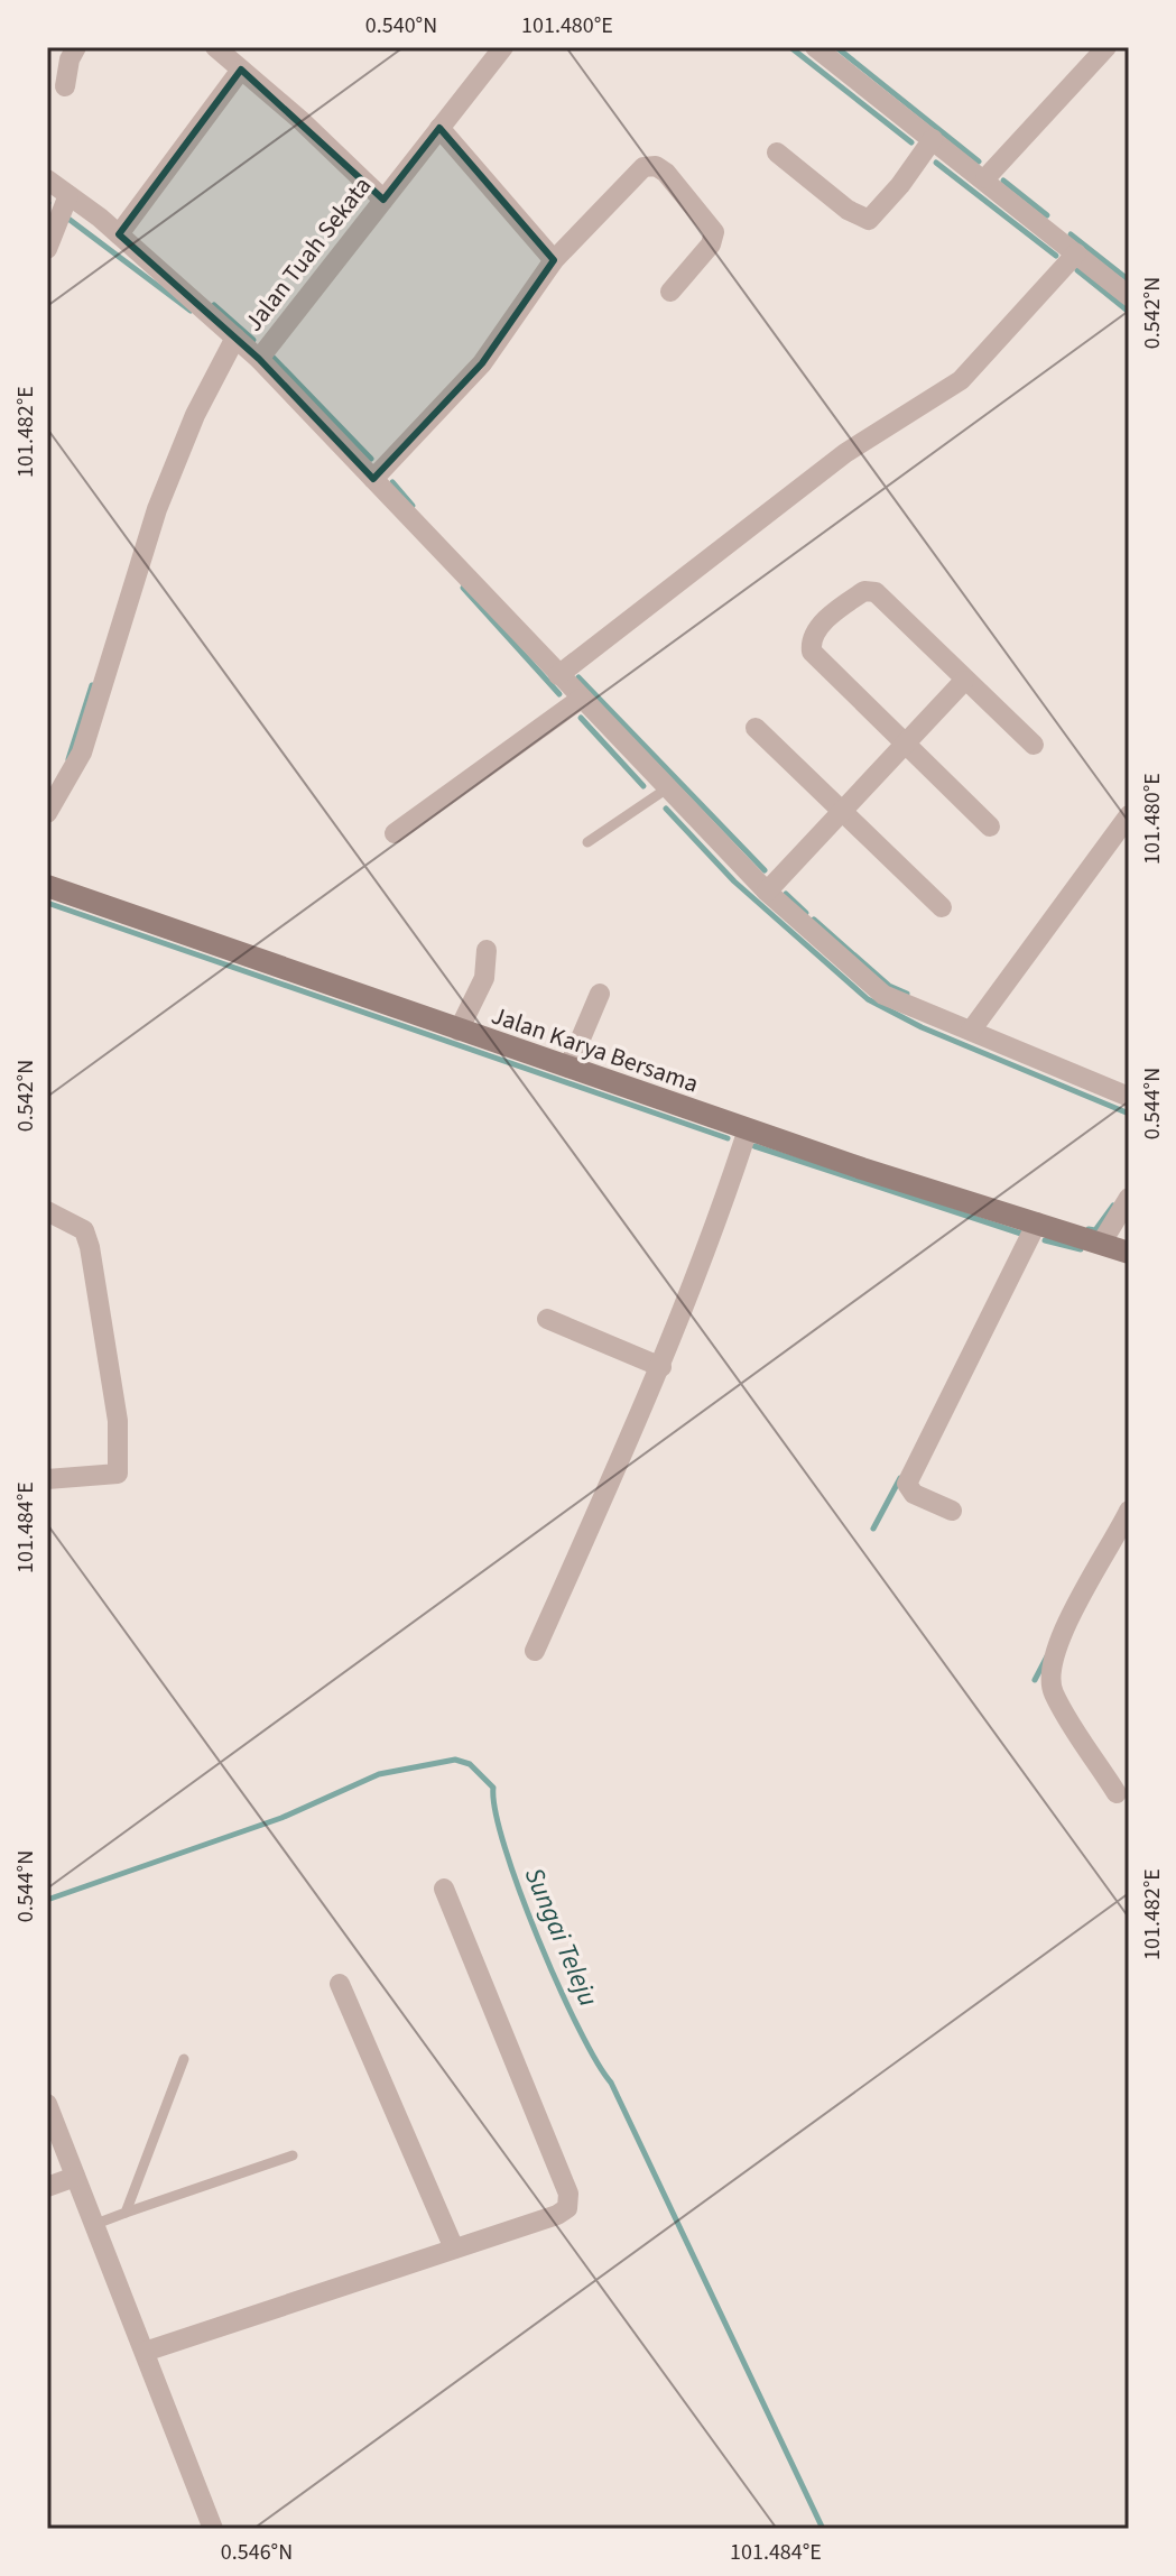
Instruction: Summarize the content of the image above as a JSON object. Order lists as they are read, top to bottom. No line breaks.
{"streets":{"street":["Jalan Tuah Sekata","Jalan Karya Bersama"]},"water":["Sungai Teleju"],"coordinates":["0.540°N","101.480°E","0.542°N","101.482°E","0.544°N","101.484°E","0.546°N"]}
